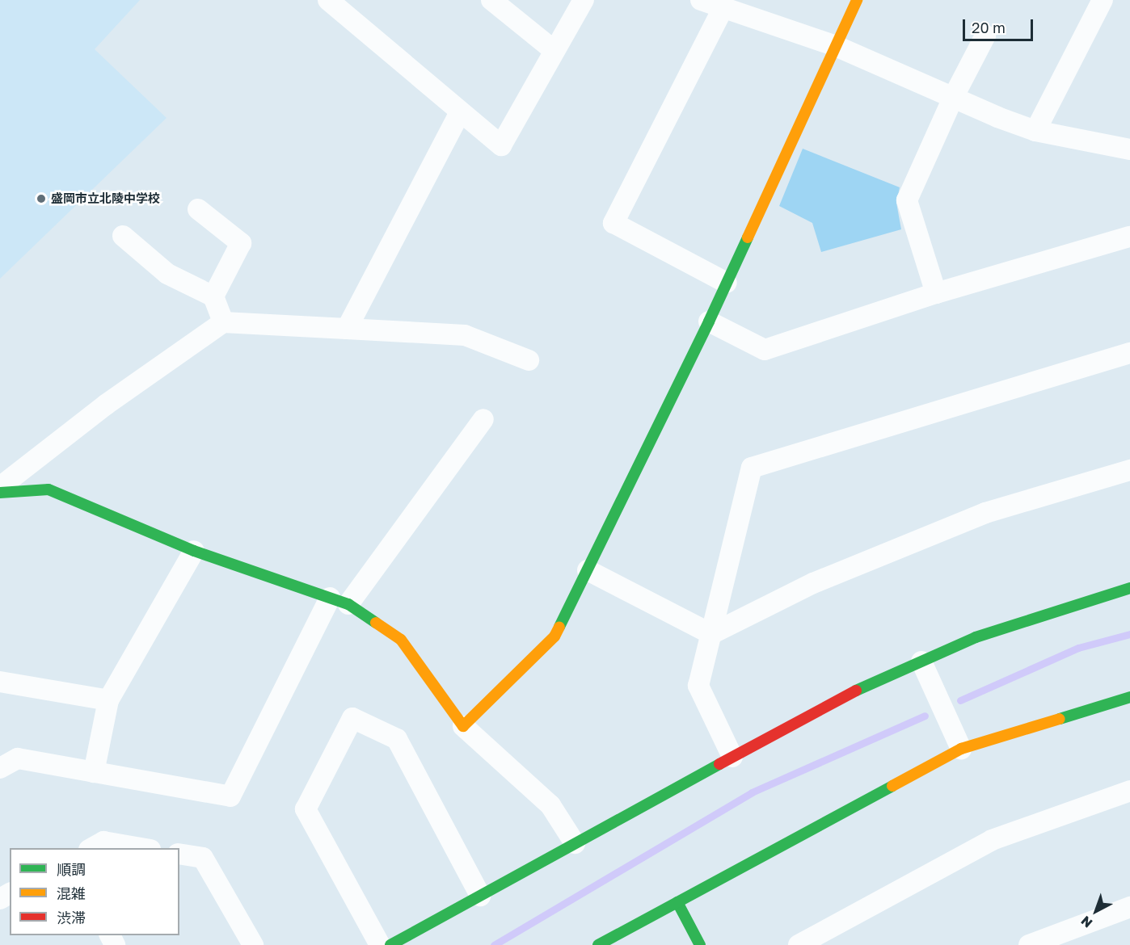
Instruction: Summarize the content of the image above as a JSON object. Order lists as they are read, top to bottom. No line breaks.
{"places":["盛岡市立北陵中学校"],"legend":["順調","混雑","渋滞"],"scale_bar":"20 m","north":"bottom left"}
